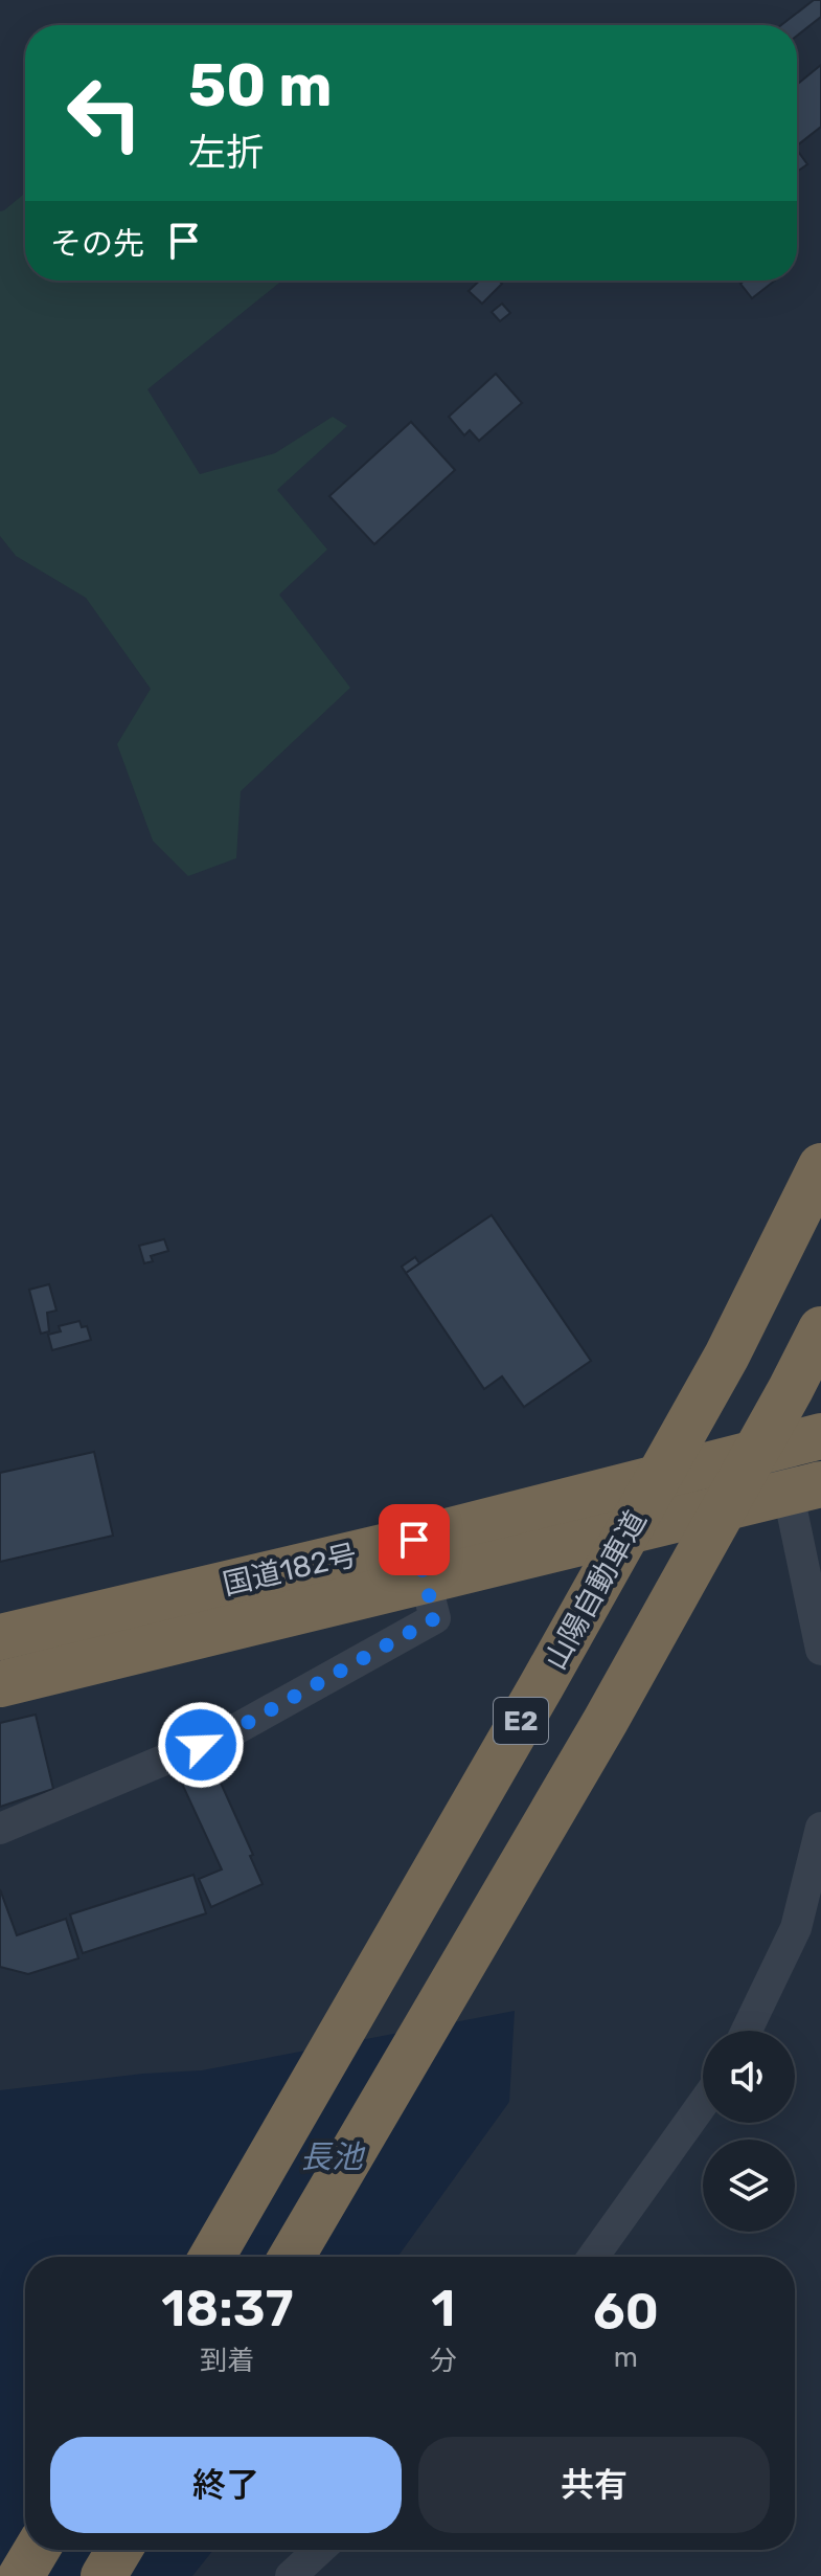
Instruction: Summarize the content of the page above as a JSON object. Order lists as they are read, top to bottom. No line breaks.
{"streets":{"highway":["国道182号","山陽自動車道","E2"]},"water":["長池"],"page":{"turn":["50 m","左折"],"then":"その先","eta":["18:37","到着","1","分","60","m"],"buttons":["終了","共有"]}}
